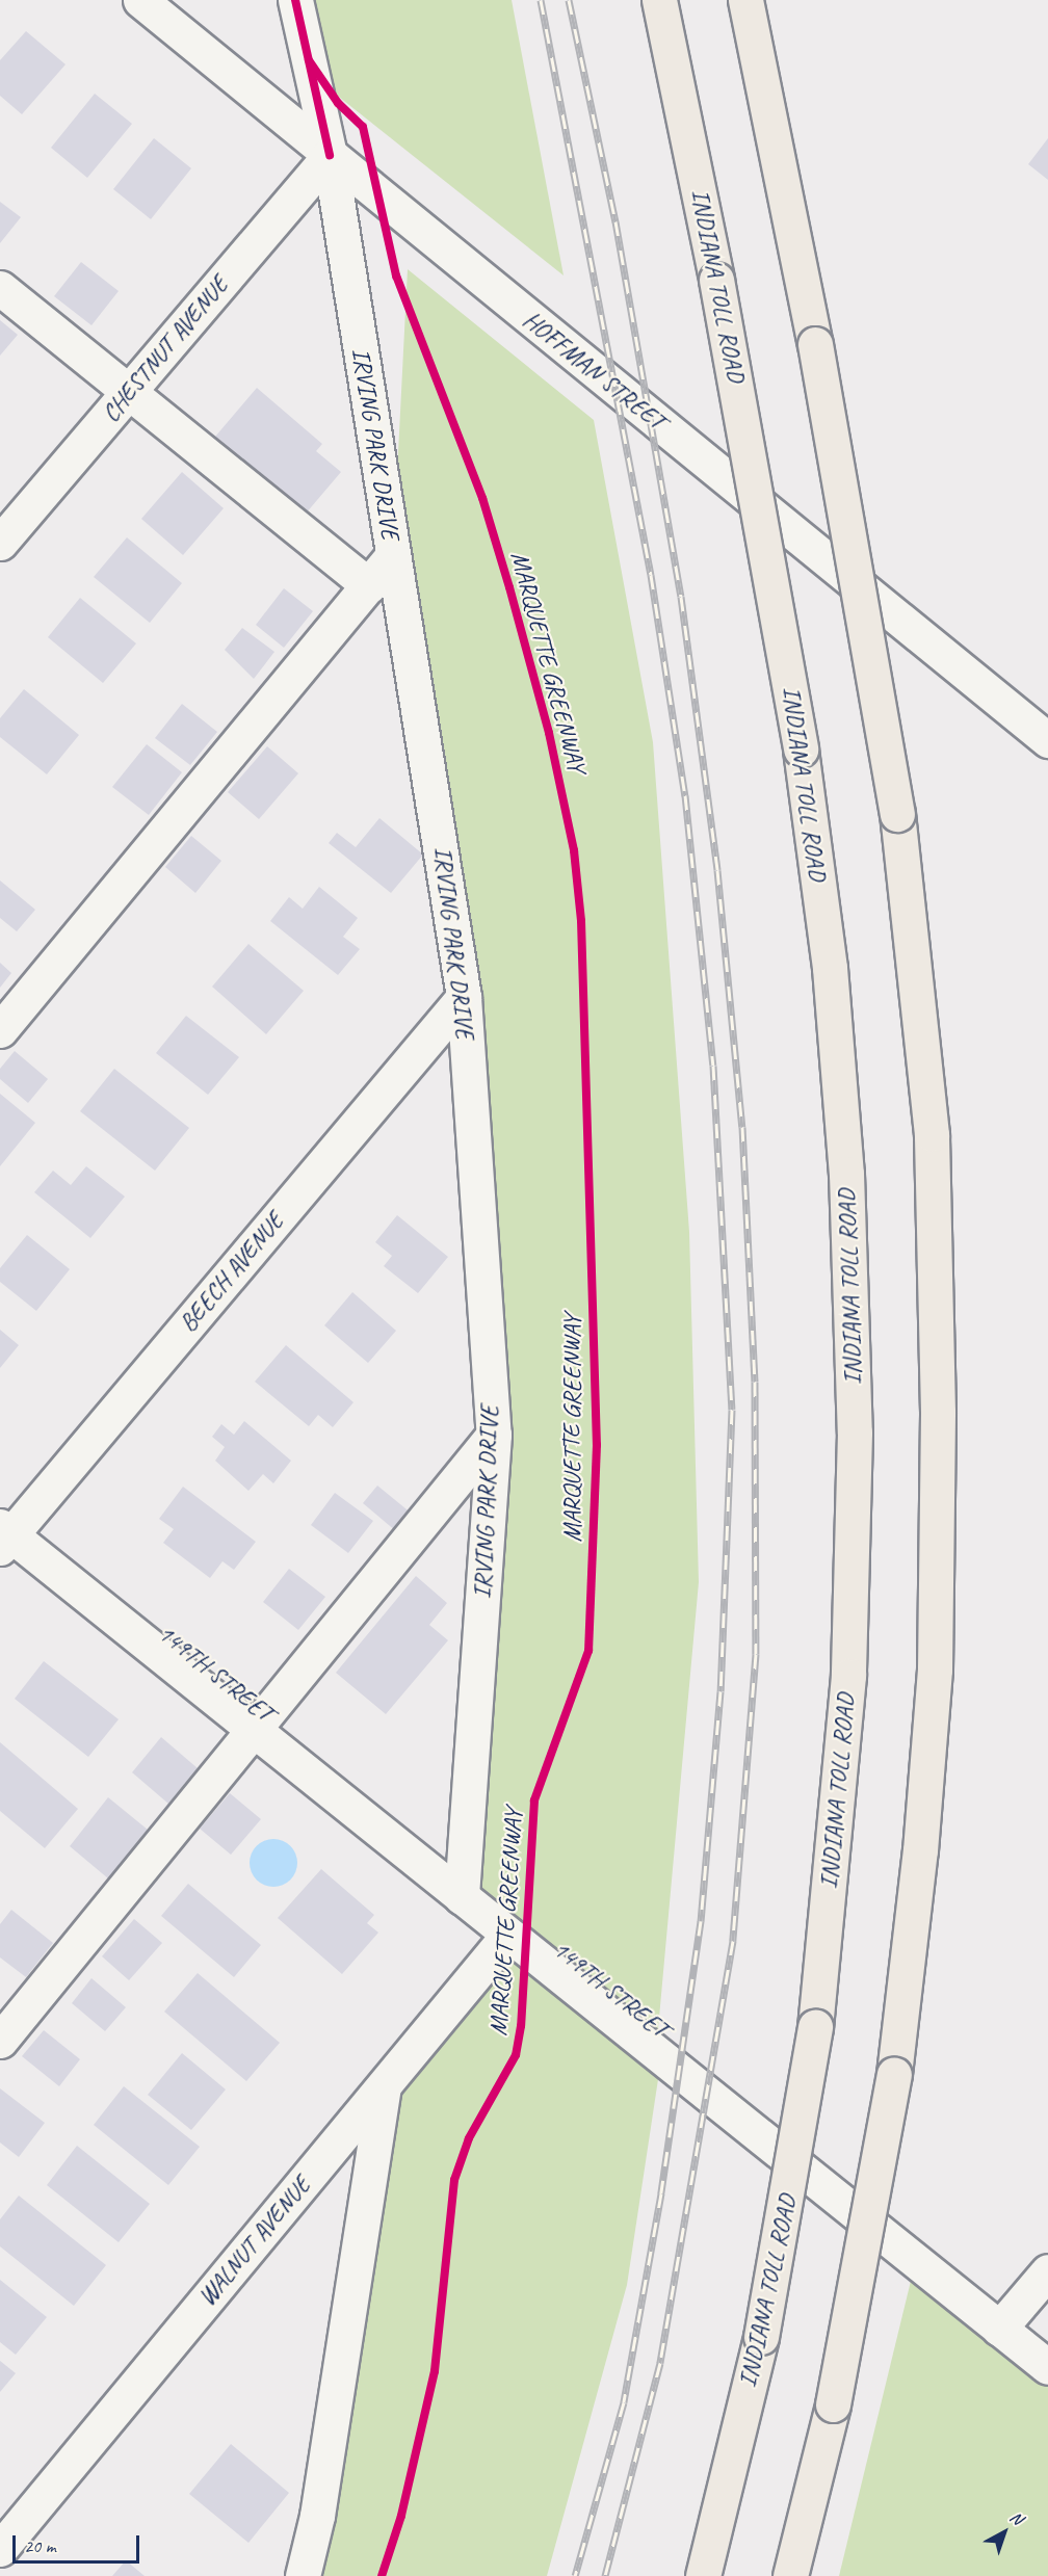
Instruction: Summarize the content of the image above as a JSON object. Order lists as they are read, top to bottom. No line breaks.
{"streets":{"highway":["INDIANA TOLL ROAD"],"street":["CHESTNUT AVENUE","HOFFMAN STREET","IRVING PARK DRIVE","BEECH AVENUE","149TH STREET","WALNUT AVENUE"],"cycle path":["MARQUETTE GREENWAY"]},"crossings":[["CHESTNUT AVENUE","HOFFMAN STREET"],["CHESTNUT AVENUE","IRVING PARK DRIVE"],["HOFFMAN STREET","IRVING PARK DRIVE"],["IRVING PARK DRIVE","BEECH AVENUE"],["IRVING PARK DRIVE","149TH STREET"],["BEECH AVENUE","149TH STREET"],["149TH STREET","WALNUT AVENUE"]],"scale_bar":"20 m","north":"top right"}
